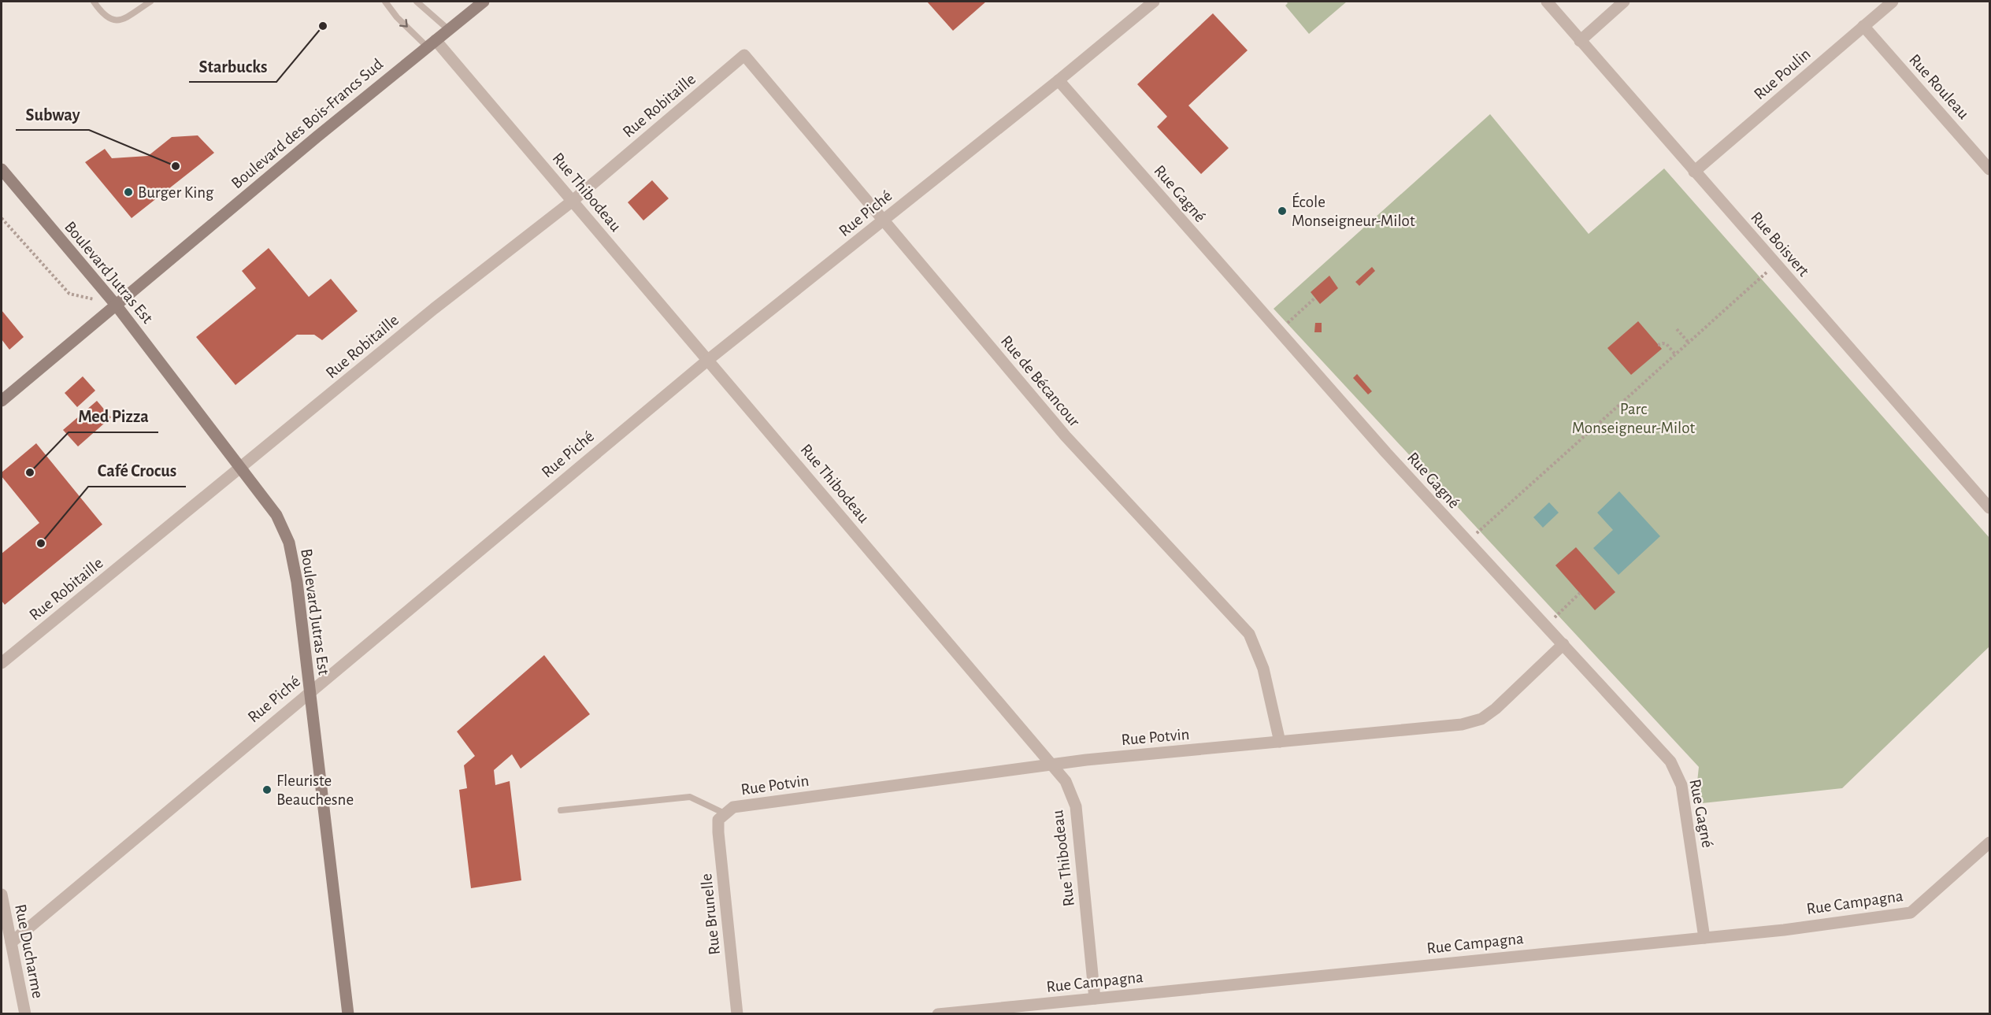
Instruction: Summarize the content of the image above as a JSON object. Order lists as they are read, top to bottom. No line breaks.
{"streets":{"main road":["Boulevard des Bois-Francs Sud","Boulevard Jutras Est"],"street":["Rue Poulin","Rue Rouleau","Rue Robitaille","Rue Thibodeau","Rue Gagné","Rue Piché","Rue Boisvert","Rue de Bécancour","Rue Potvin","Rue Campagna","Rue Brunelle","Rue Ducharme"]},"crossings":[["Rue Poulin","Rue Rouleau"],["Rue Poulin","Rue Boisvert"],["Rue Robitaille","Rue Thibodeau"],["Rue Robitaille","Boulevard Jutras Est"],["Rue Robitaille","Rue de Bécancour"],["Boulevard des Bois-Francs Sud","Rue Thibodeau"],["Boulevard des Bois-Francs Sud","Boulevard Jutras Est"],["Rue Thibodeau","Rue Piché"],["Rue Thibodeau","Rue Potvin"],["Rue Thibodeau","Rue Campagna"],["Rue Gagné","Rue Piché"],["Rue Gagné","Rue Potvin"],["Rue Gagné","Rue Campagna"],["Rue Piché","Boulevard Jutras Est"],["Rue Piché","Rue de Bécancour"],["Rue Piché","Rue Ducharme"],["Rue de Bécancour","Rue Potvin"],["Rue Potvin","Rue Brunelle"]],"parks":["Parc Monseigneur-Milot"],"places":["Starbucks","Subway","Burger King","École Monseigneur-Milot","Med Pizza","Café Crocus","Fleuriste Beauchesne"]}
